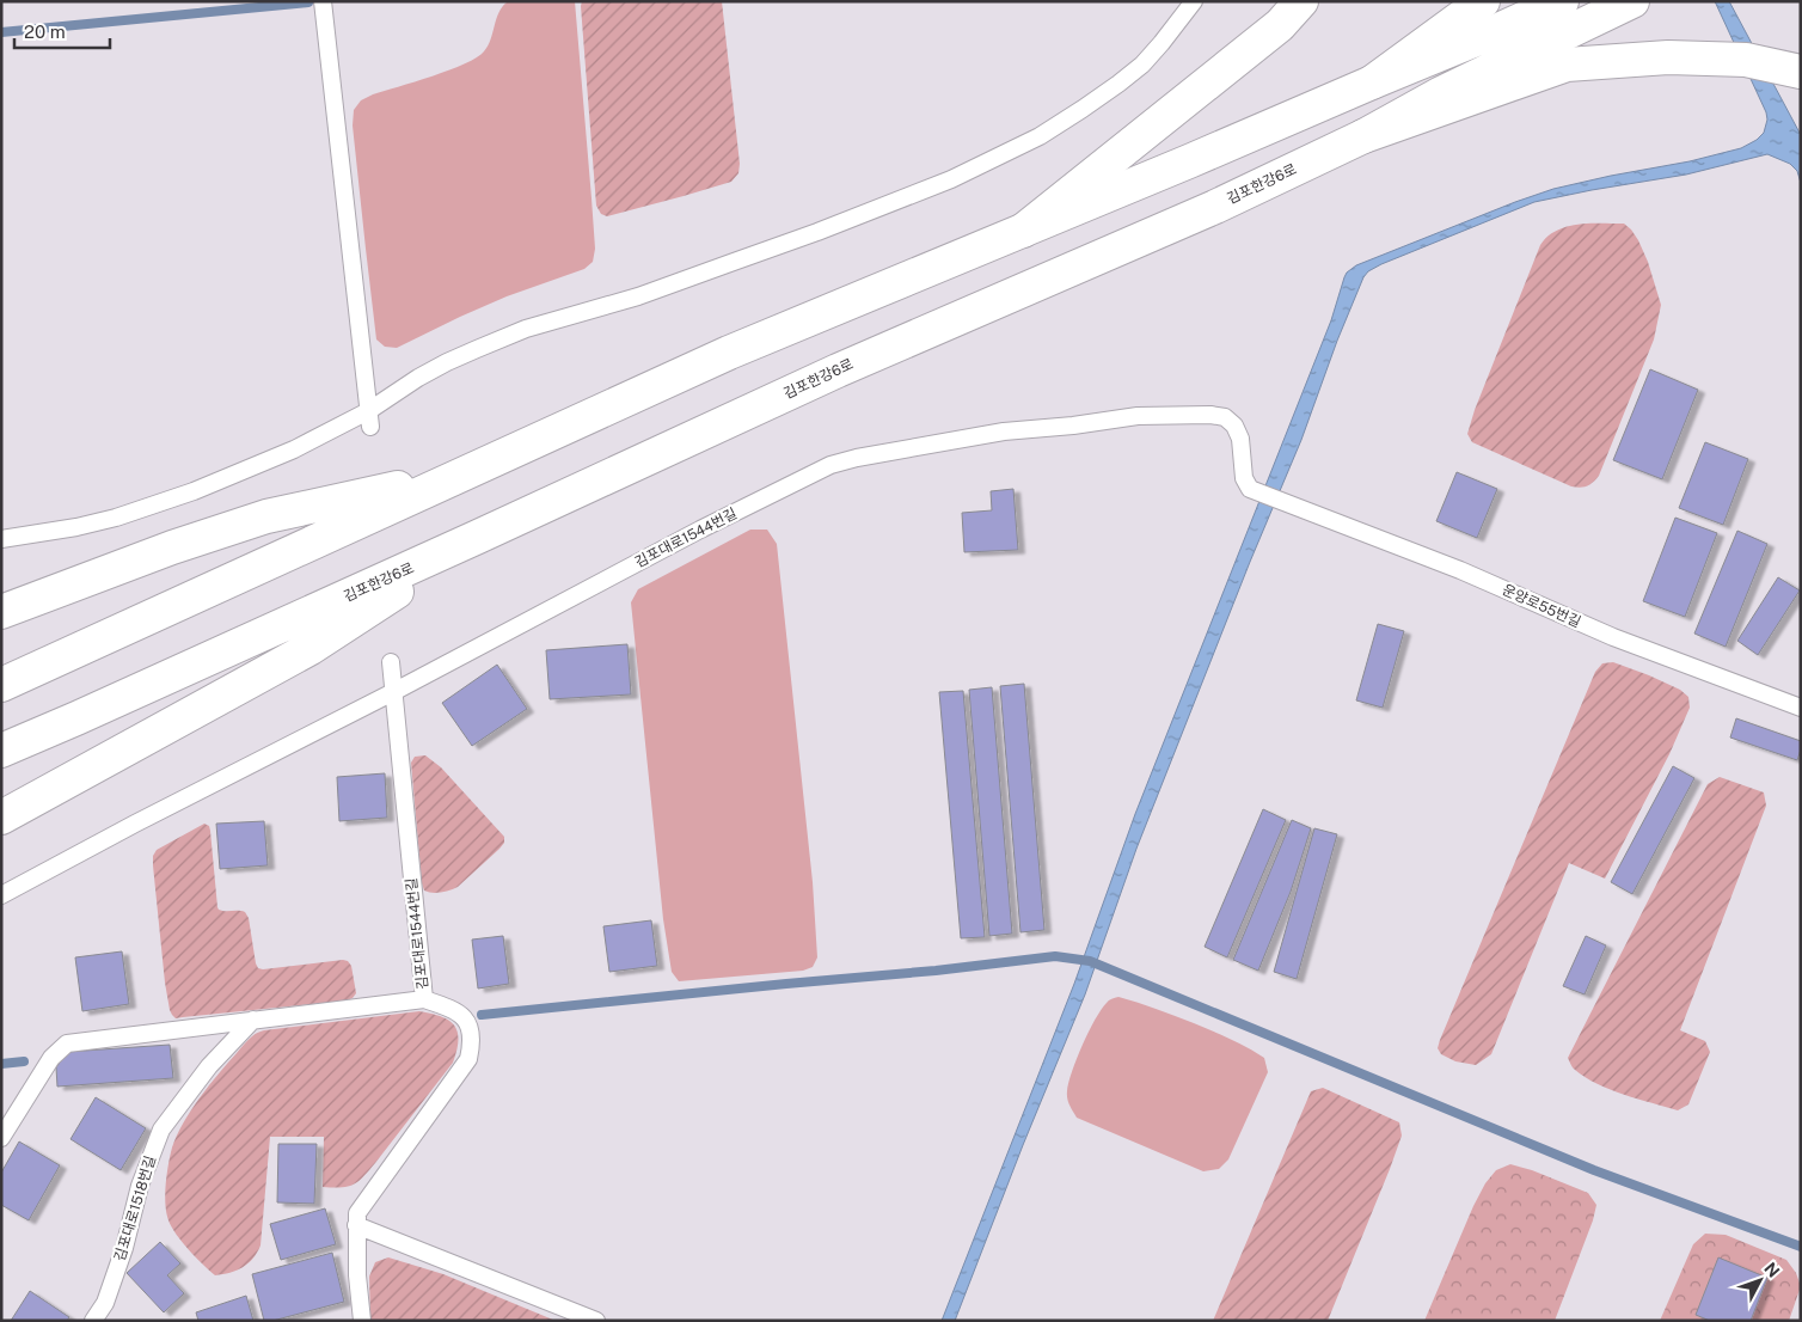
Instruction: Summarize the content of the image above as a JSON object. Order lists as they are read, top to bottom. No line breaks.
{"streets":{"main road":["김포한강6로"],"lane":["김포대로1544번길","운양로55번길","김포대로1518번길"]},"crossings":[["김포대로1544번길","운양로55번길"],["김포대로1544번길","김포대로1518번길"]],"scale_bar":"20 m","north":"top right"}
